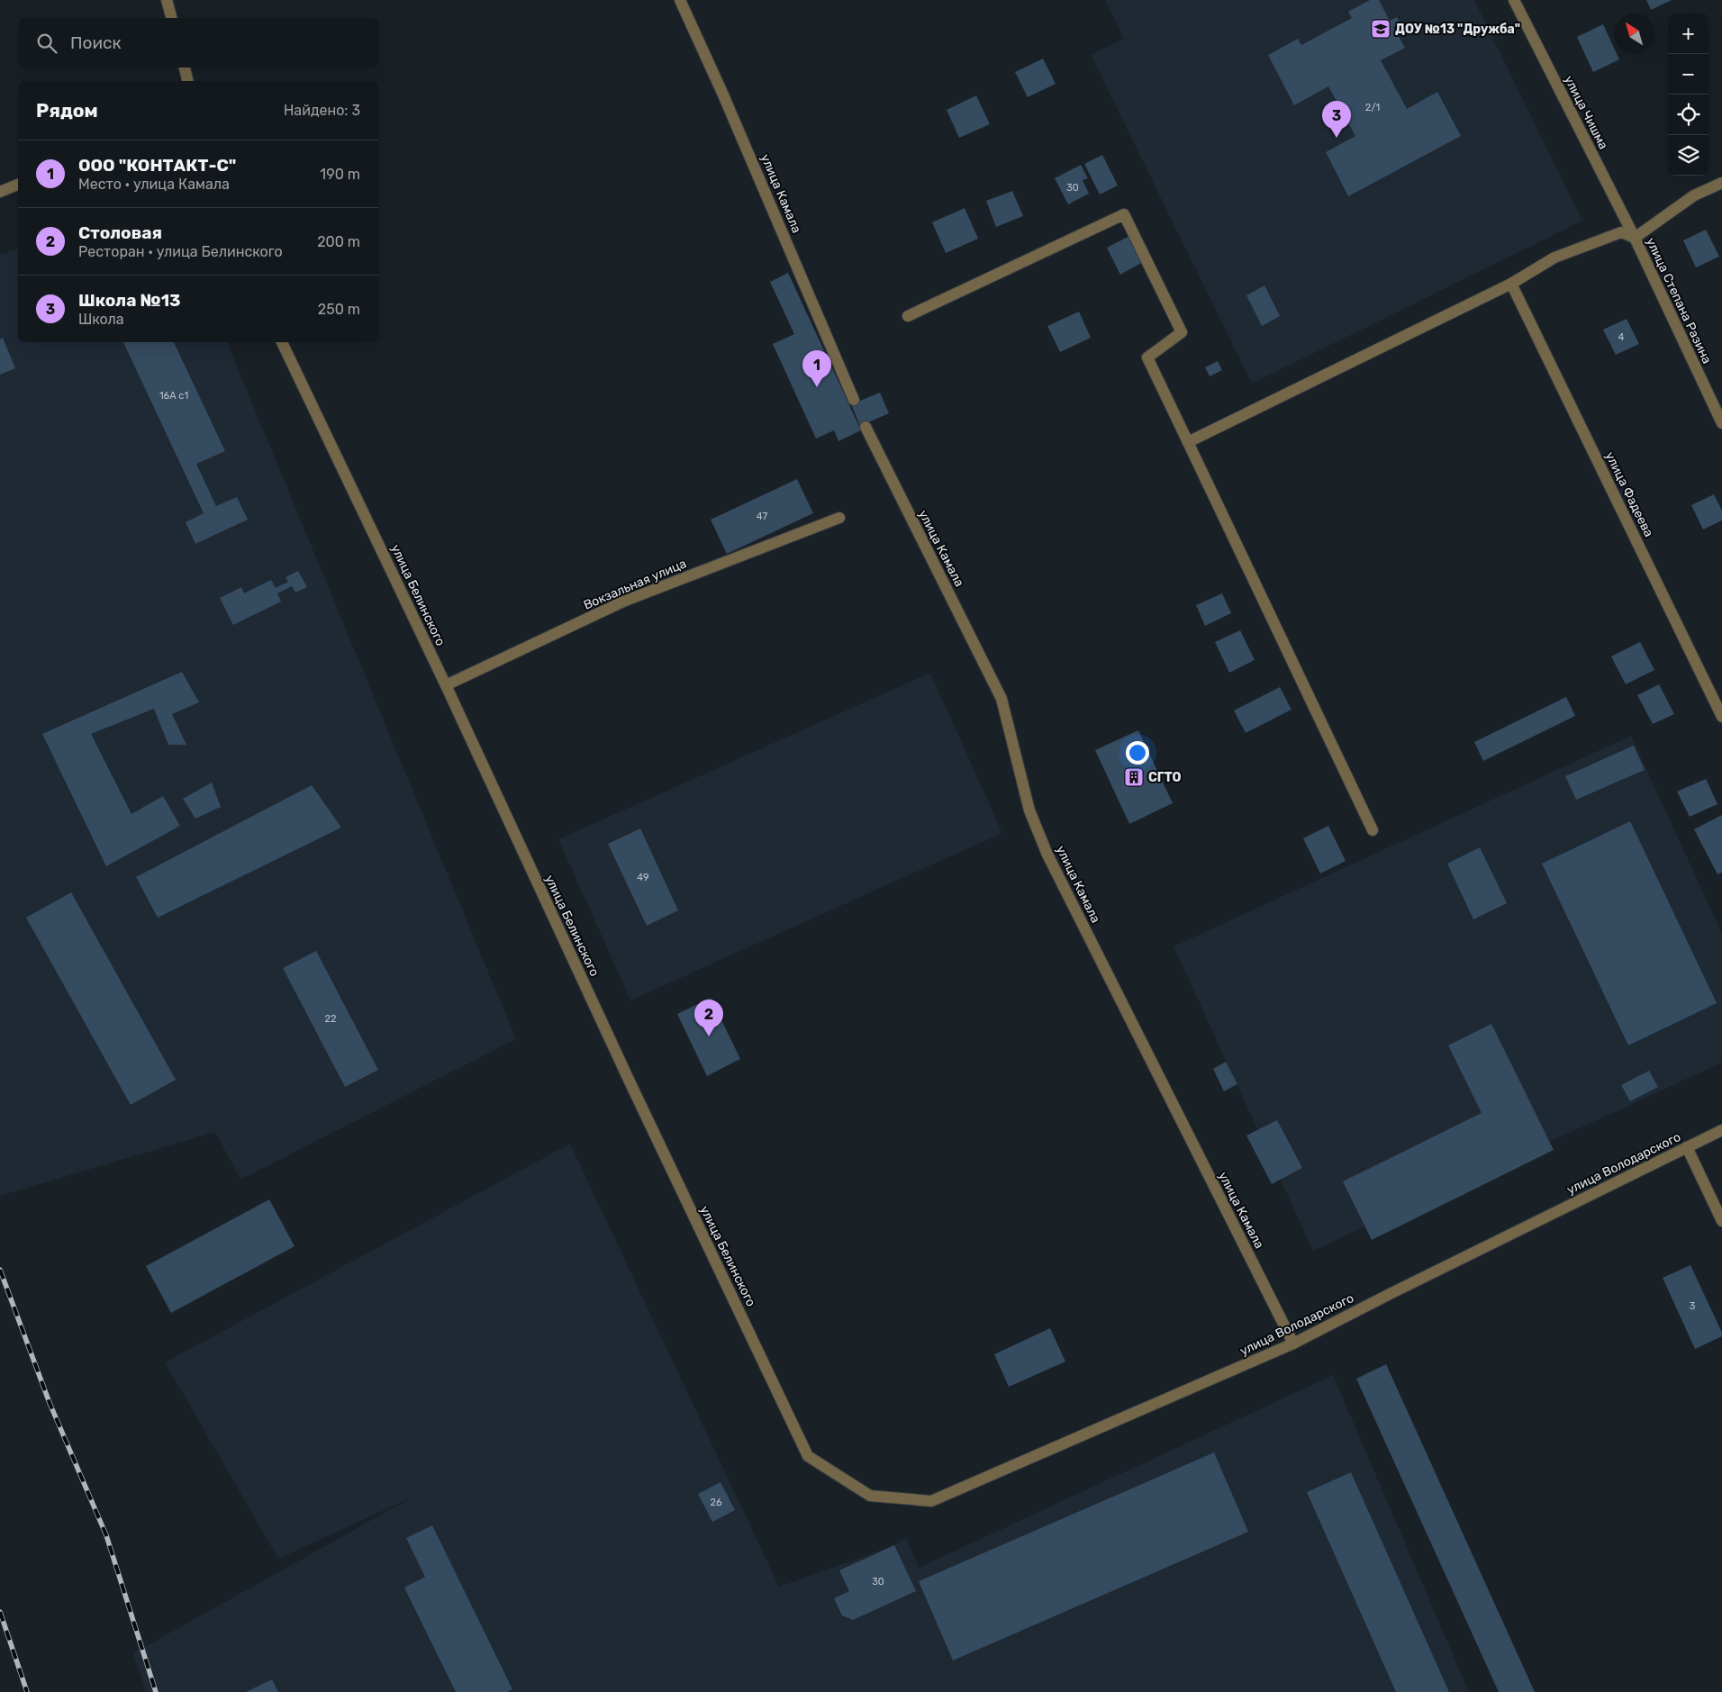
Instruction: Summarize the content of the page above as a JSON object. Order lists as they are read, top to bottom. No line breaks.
{"streets":{"street":["улица Чишма","улица Камала","улица Степана Разина","улица Фадеева","Вокзальная улица","улица Белинского","улица Володарского"]},"crossings":[["улица Чишма","улица Степана Разина"],["улица Камала","улица Володарского"],["Вокзальная улица","улица Белинского"],["улица Белинского","улица Володарского"]],"places":{"school or university":["ДОУ №13 \"Дружба\""],"building":["СГТО"]},"house_numbers":["2/1","30","4","16А с1","47","49","22","3","26","30"],"north":"top left","page":{"map_buttons":["+","−"],"search":"Поиск","heading":["Рядом","Найдено: 3"],"pins":["3","1","2"],"list":[{"mark":"1","name":"ООО \"КОНТАКТ-С\"","note":"Место · улица Камала","value":"190 m"},{"mark":"2","name":"Столовая","note":"Ресторан · улица Белинского","value":"200 m"},{"mark":"3","name":"Школа №13","note":"Школа","value":"250 m"}]}}
